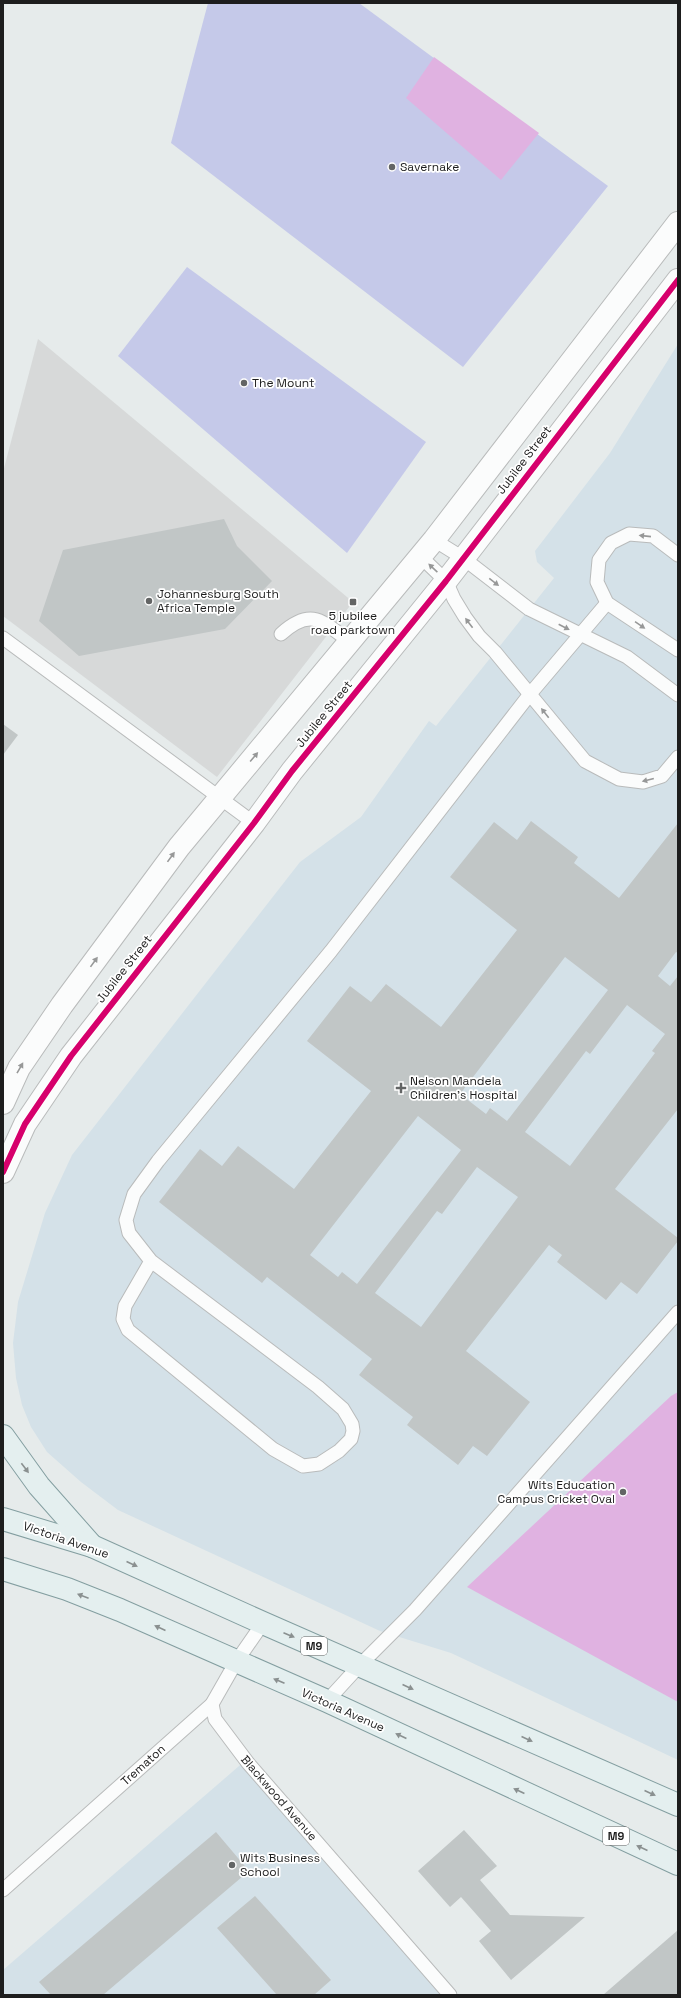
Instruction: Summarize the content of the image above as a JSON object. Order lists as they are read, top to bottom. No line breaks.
{"streets":{"main road":["Victoria Avenue","M9"],"street":["Jubilee Street"],"lane":["Trematon","Blackwood Avenue"]},"crossings":[["Victoria Avenue","Trematon"],["Trematon","Blackwood Avenue"]],"places":{"other":["Savernake","The Mount","Johannesburg South Africa Temple","Wits Education Campus Cricket Oval","Wits Business School"],"transit":["5 jubilee road parktown"],"health":["Nelson Mandela Children's Hospital"]}}
